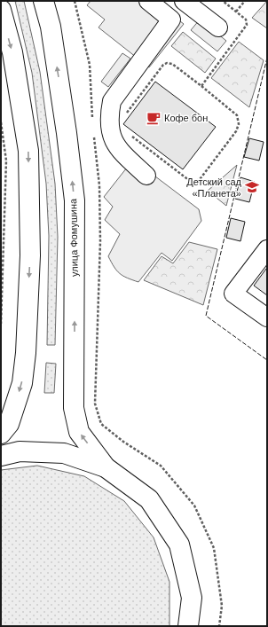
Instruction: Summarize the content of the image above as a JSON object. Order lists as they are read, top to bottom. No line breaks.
{"streets":{"main road":["улица Фомушина"]},"places":{"cafe":["Кофе бон"],"school or university":["Детский сад «Планета»"]}}
